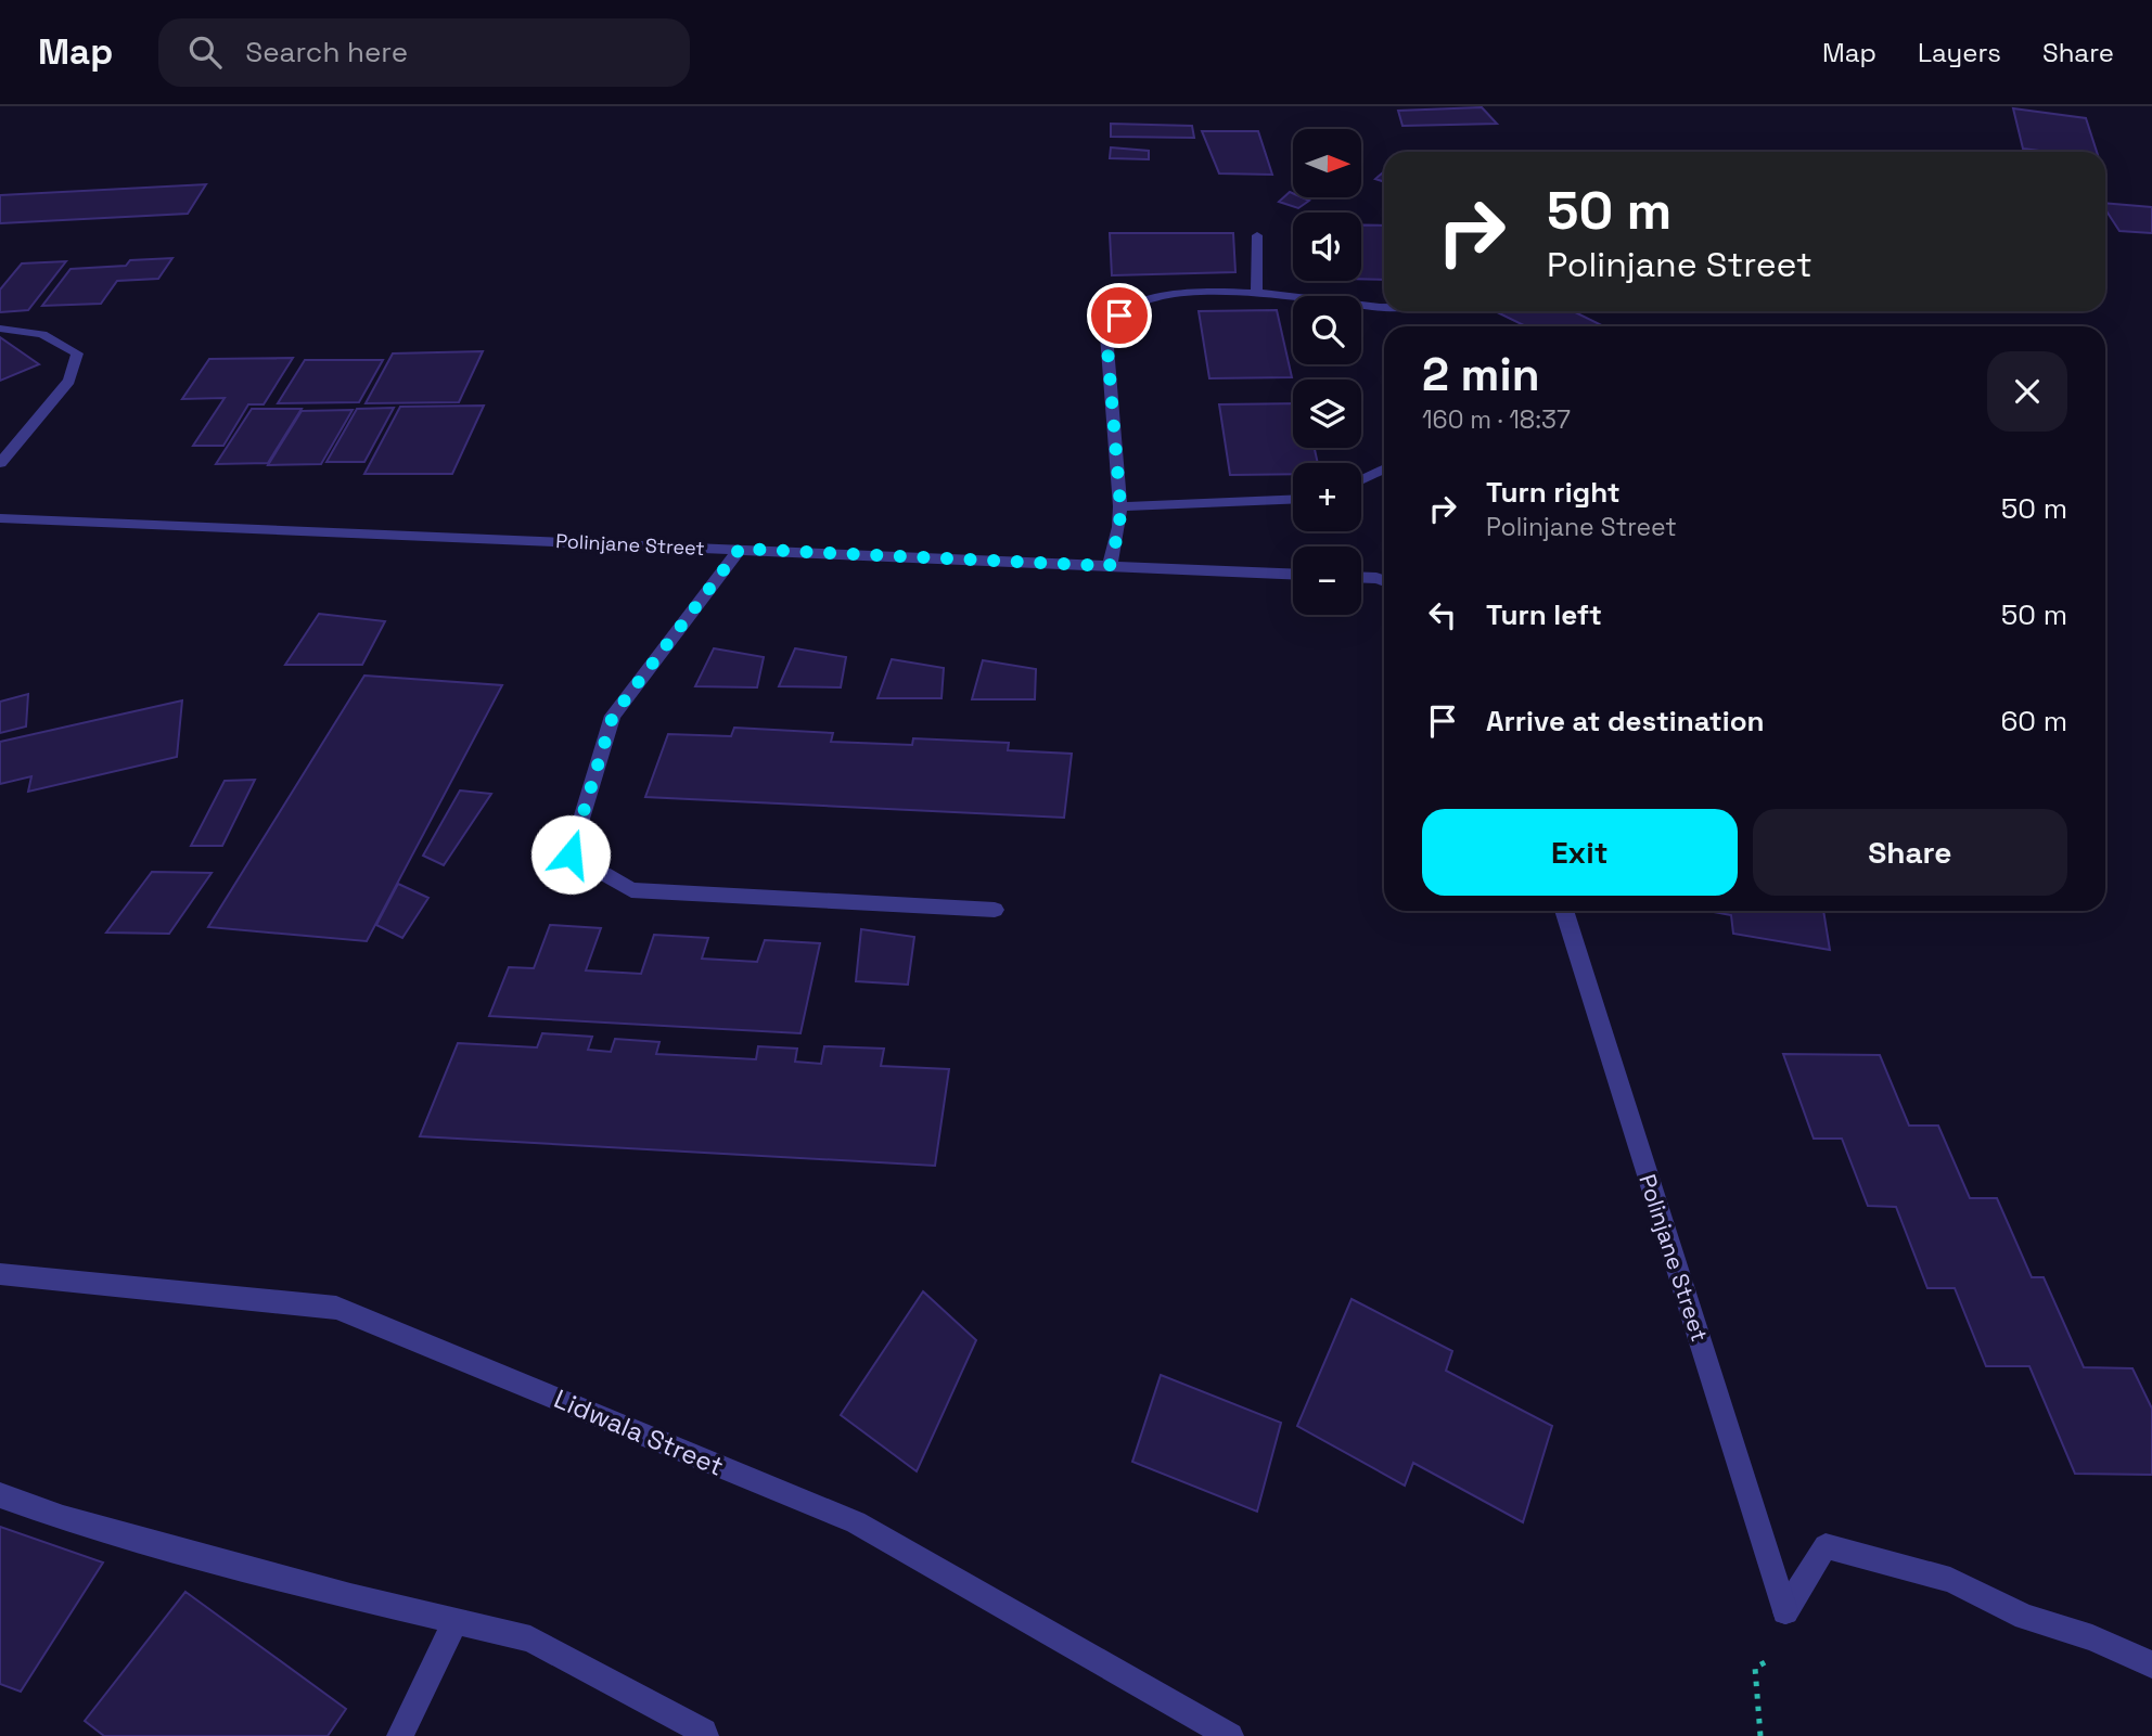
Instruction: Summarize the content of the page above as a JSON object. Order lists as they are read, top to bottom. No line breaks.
{"streets":{"street":["Polinjane Street","Lidwala Street"]},"north":"right","page":{"header":"Map","search":"Search here","nav":["Map","Layers","Share"],"map_buttons":["+","−"],"turn":["50 m","Polinjane Street"],"heading":["2 min","160 m · 18:37"],"list":[{"name":"Turn right","note":"Polinjane Street","value":"50 m"},{"name":"Turn left","value":"50 m"},{"name":"Arrive at destination","value":"60 m"}],"buttons":["Exit","Share"]}}
